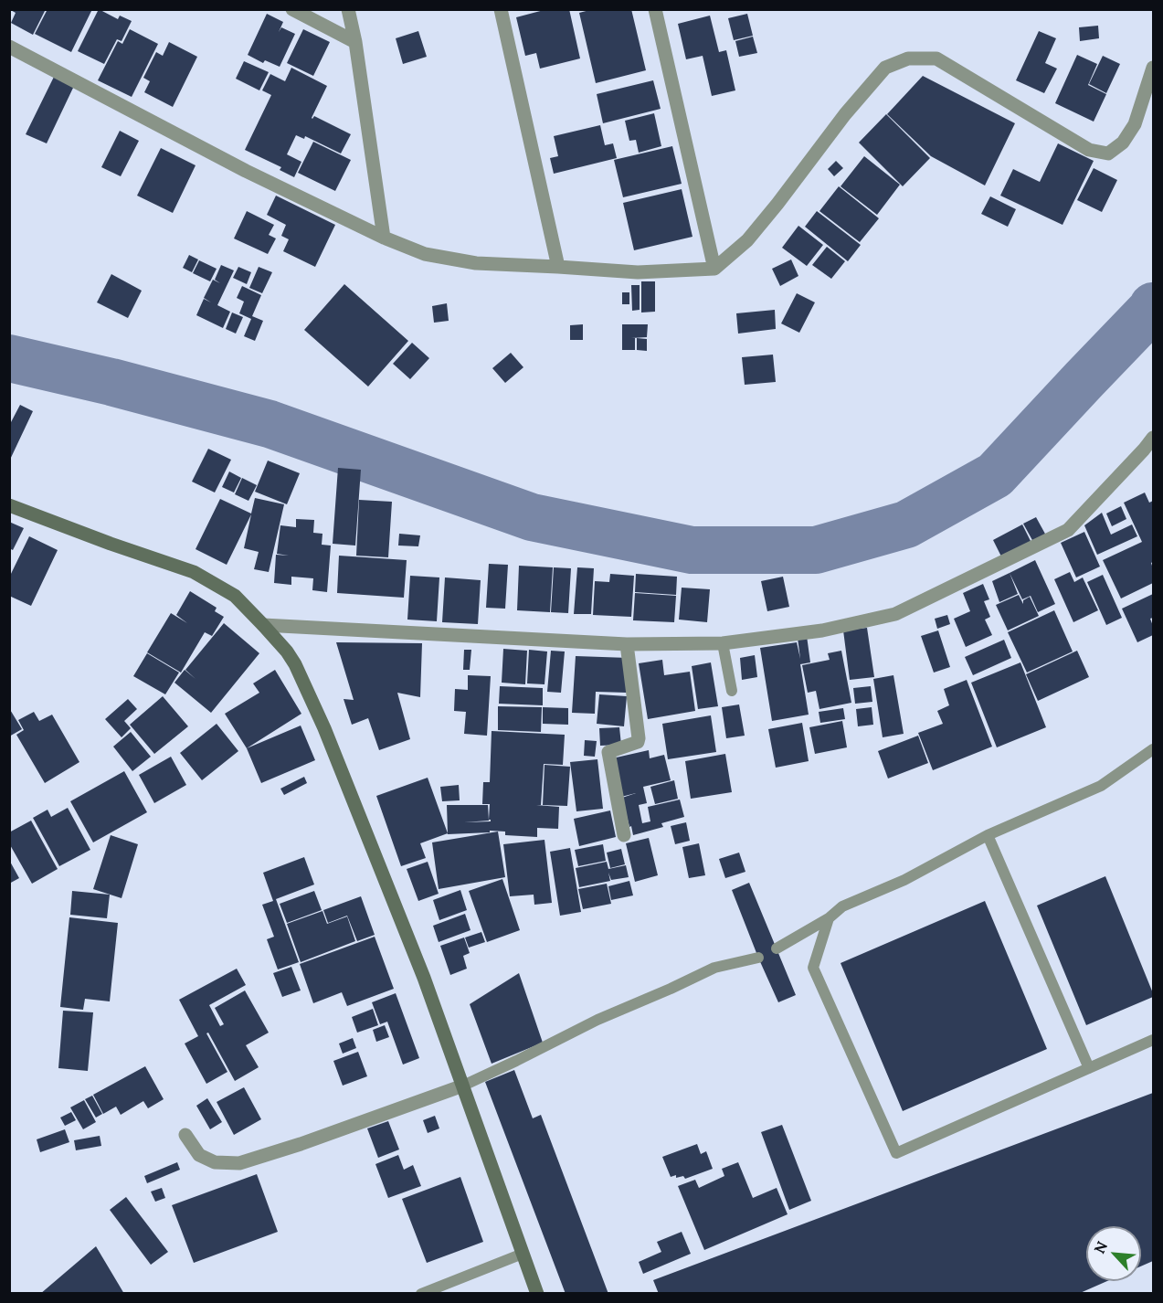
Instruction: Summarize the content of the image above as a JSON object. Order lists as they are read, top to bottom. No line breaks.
{"north":"top left"}
